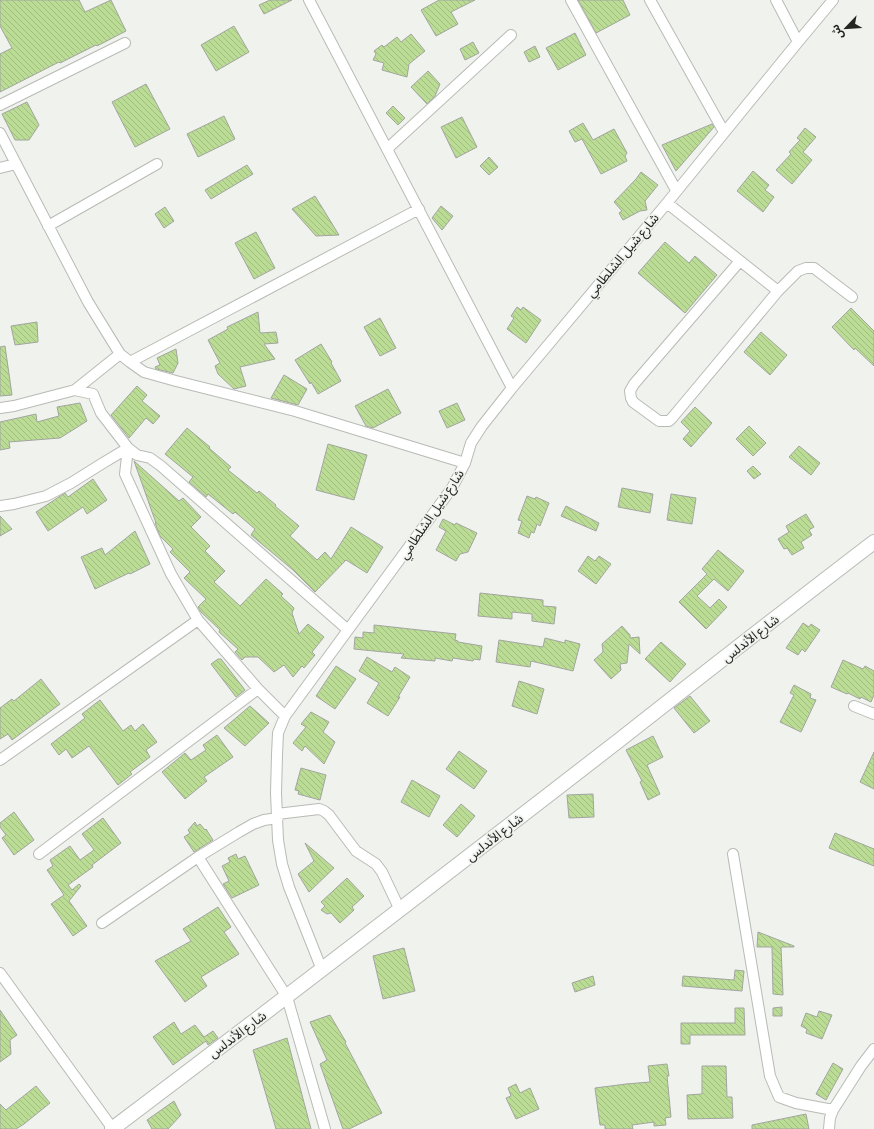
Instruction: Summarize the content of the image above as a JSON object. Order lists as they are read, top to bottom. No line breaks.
{"streets":{"main road":["شارع الأندلس"],"street":["شارع شيل الشلطامي"]},"crossings":[["شارع شيل الشلطامي","شارع الأندلس"]],"north":"bottom left"}
